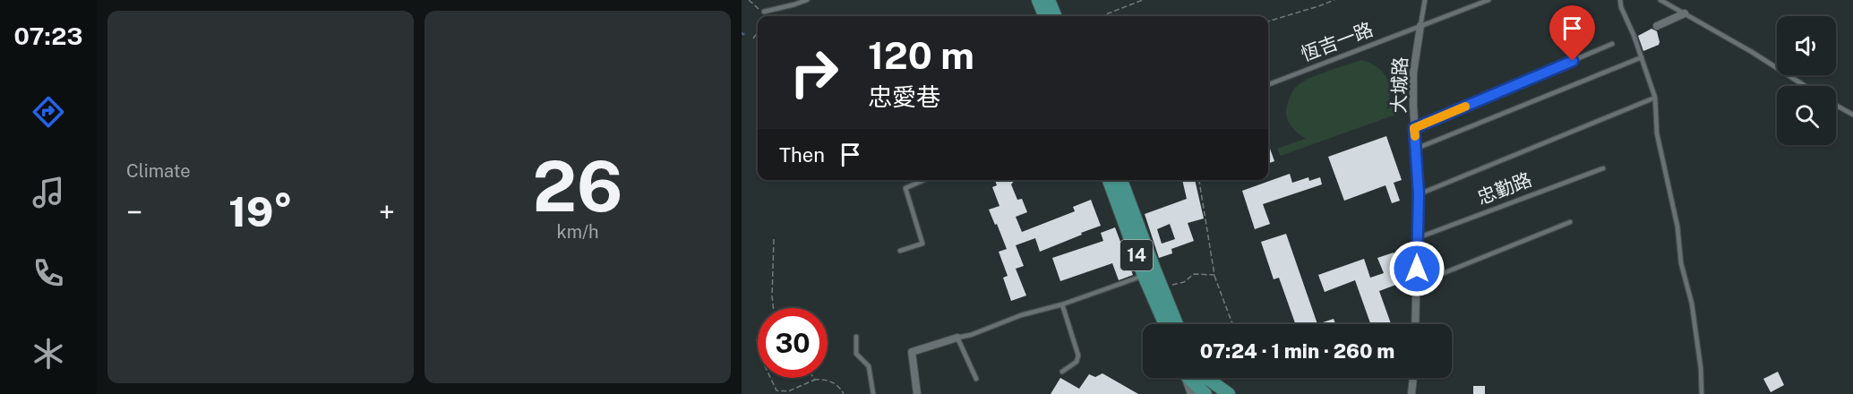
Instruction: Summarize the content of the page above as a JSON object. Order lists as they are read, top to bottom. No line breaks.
{"streets":{"main road":["14"],"street":["大城路"],"lane":["恆吉一路","忠勤路"]},"crossings":[["恆吉一路","大城路"],["大城路","忠勤路"]],"page":{"tabs":"07:23","tile":["Climate",["26","km/h"]],"turn":["120 m","忠愛巷"],"then":"Then","heat":["−","19°","+"],"limit":"30","trip":"07:24 · 1 min · 260 m"}}
